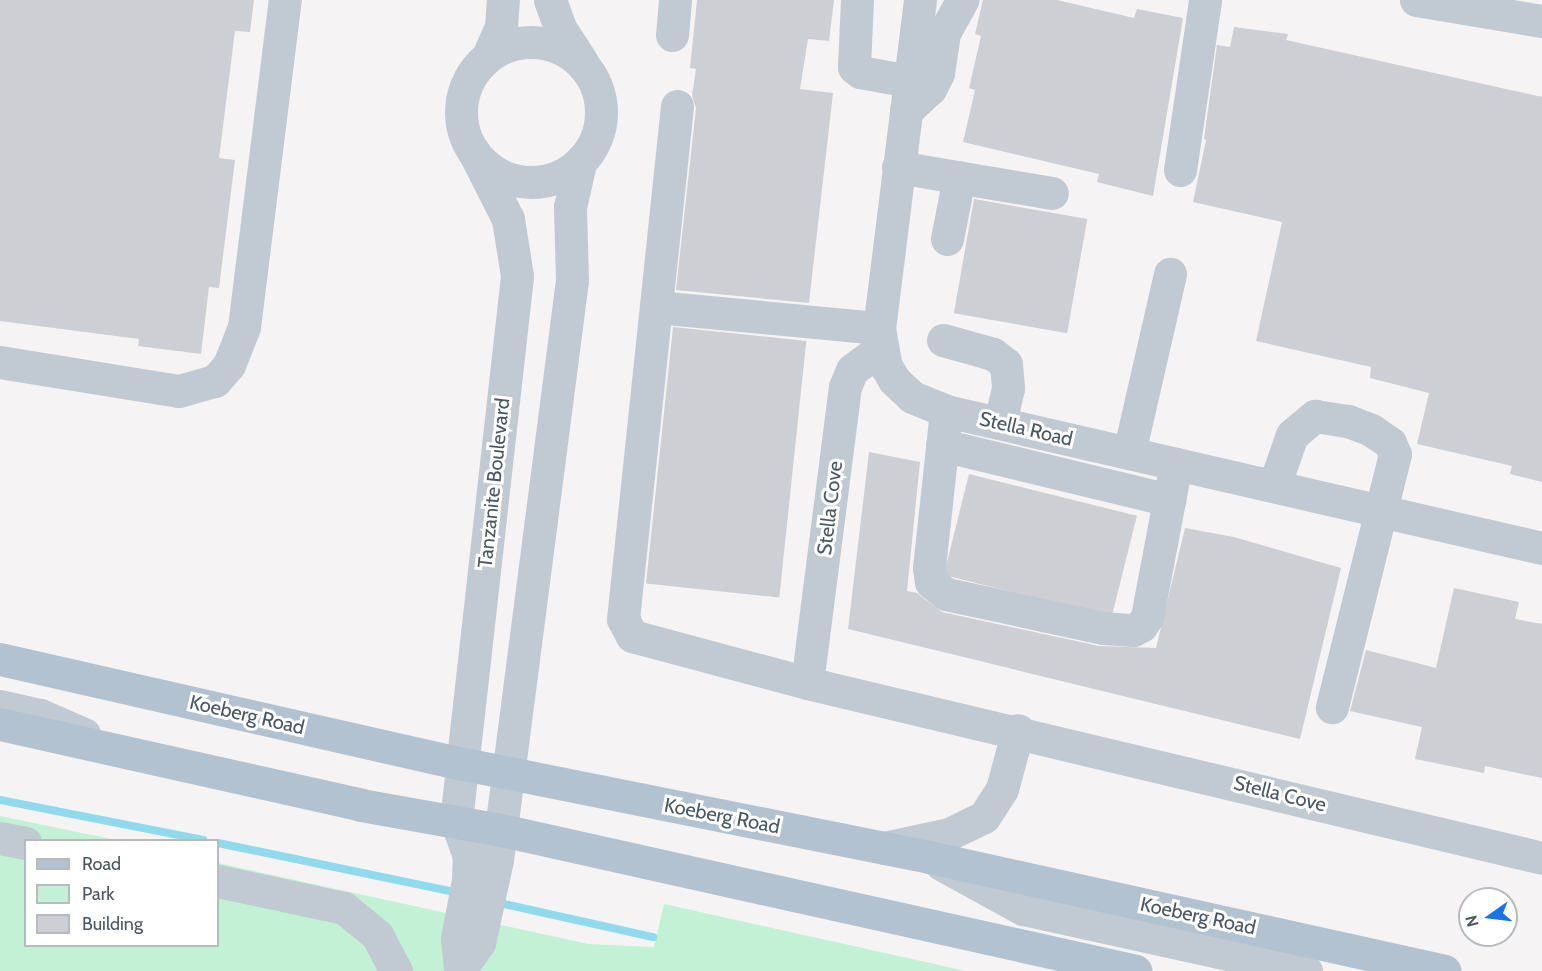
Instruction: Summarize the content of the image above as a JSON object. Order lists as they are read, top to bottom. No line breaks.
{"streets":{"main road":["Koeberg Road"],"street":["Stella Road","Tanzanite Boulevard","Stella Cove"]},"crossings":[["Stella Road","Stella Cove"],["Tanzanite Boulevard","Koeberg Road"]],"legend":["Road","Park","Building"],"north":"left"}
